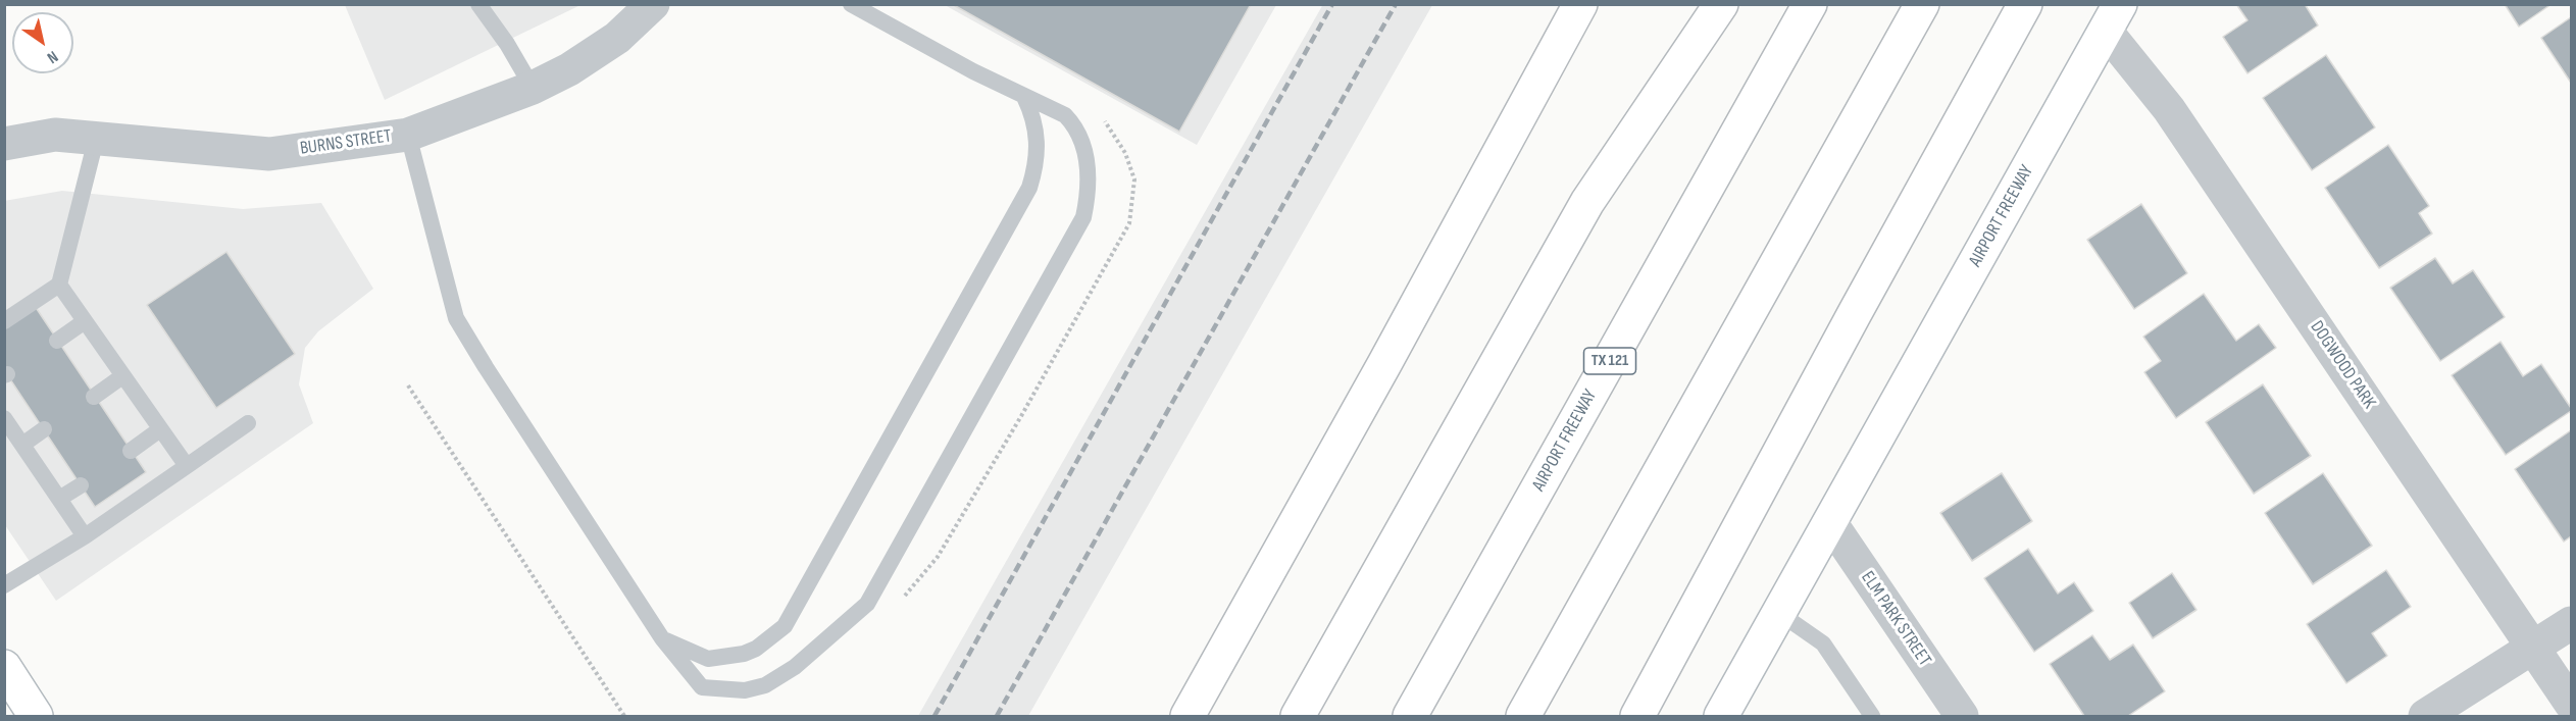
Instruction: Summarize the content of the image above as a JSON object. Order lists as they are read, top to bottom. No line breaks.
{"streets":{"main road":["AIRPORT FREEWAY","TX 121"],"street":["BURNS STREET","DOGWOOD PARK","ELM PARK STREET"]},"crossings":[["AIRPORT FREEWAY","DOGWOOD PARK"],["AIRPORT FREEWAY","ELM PARK STREET"]],"north":"bottom right"}
